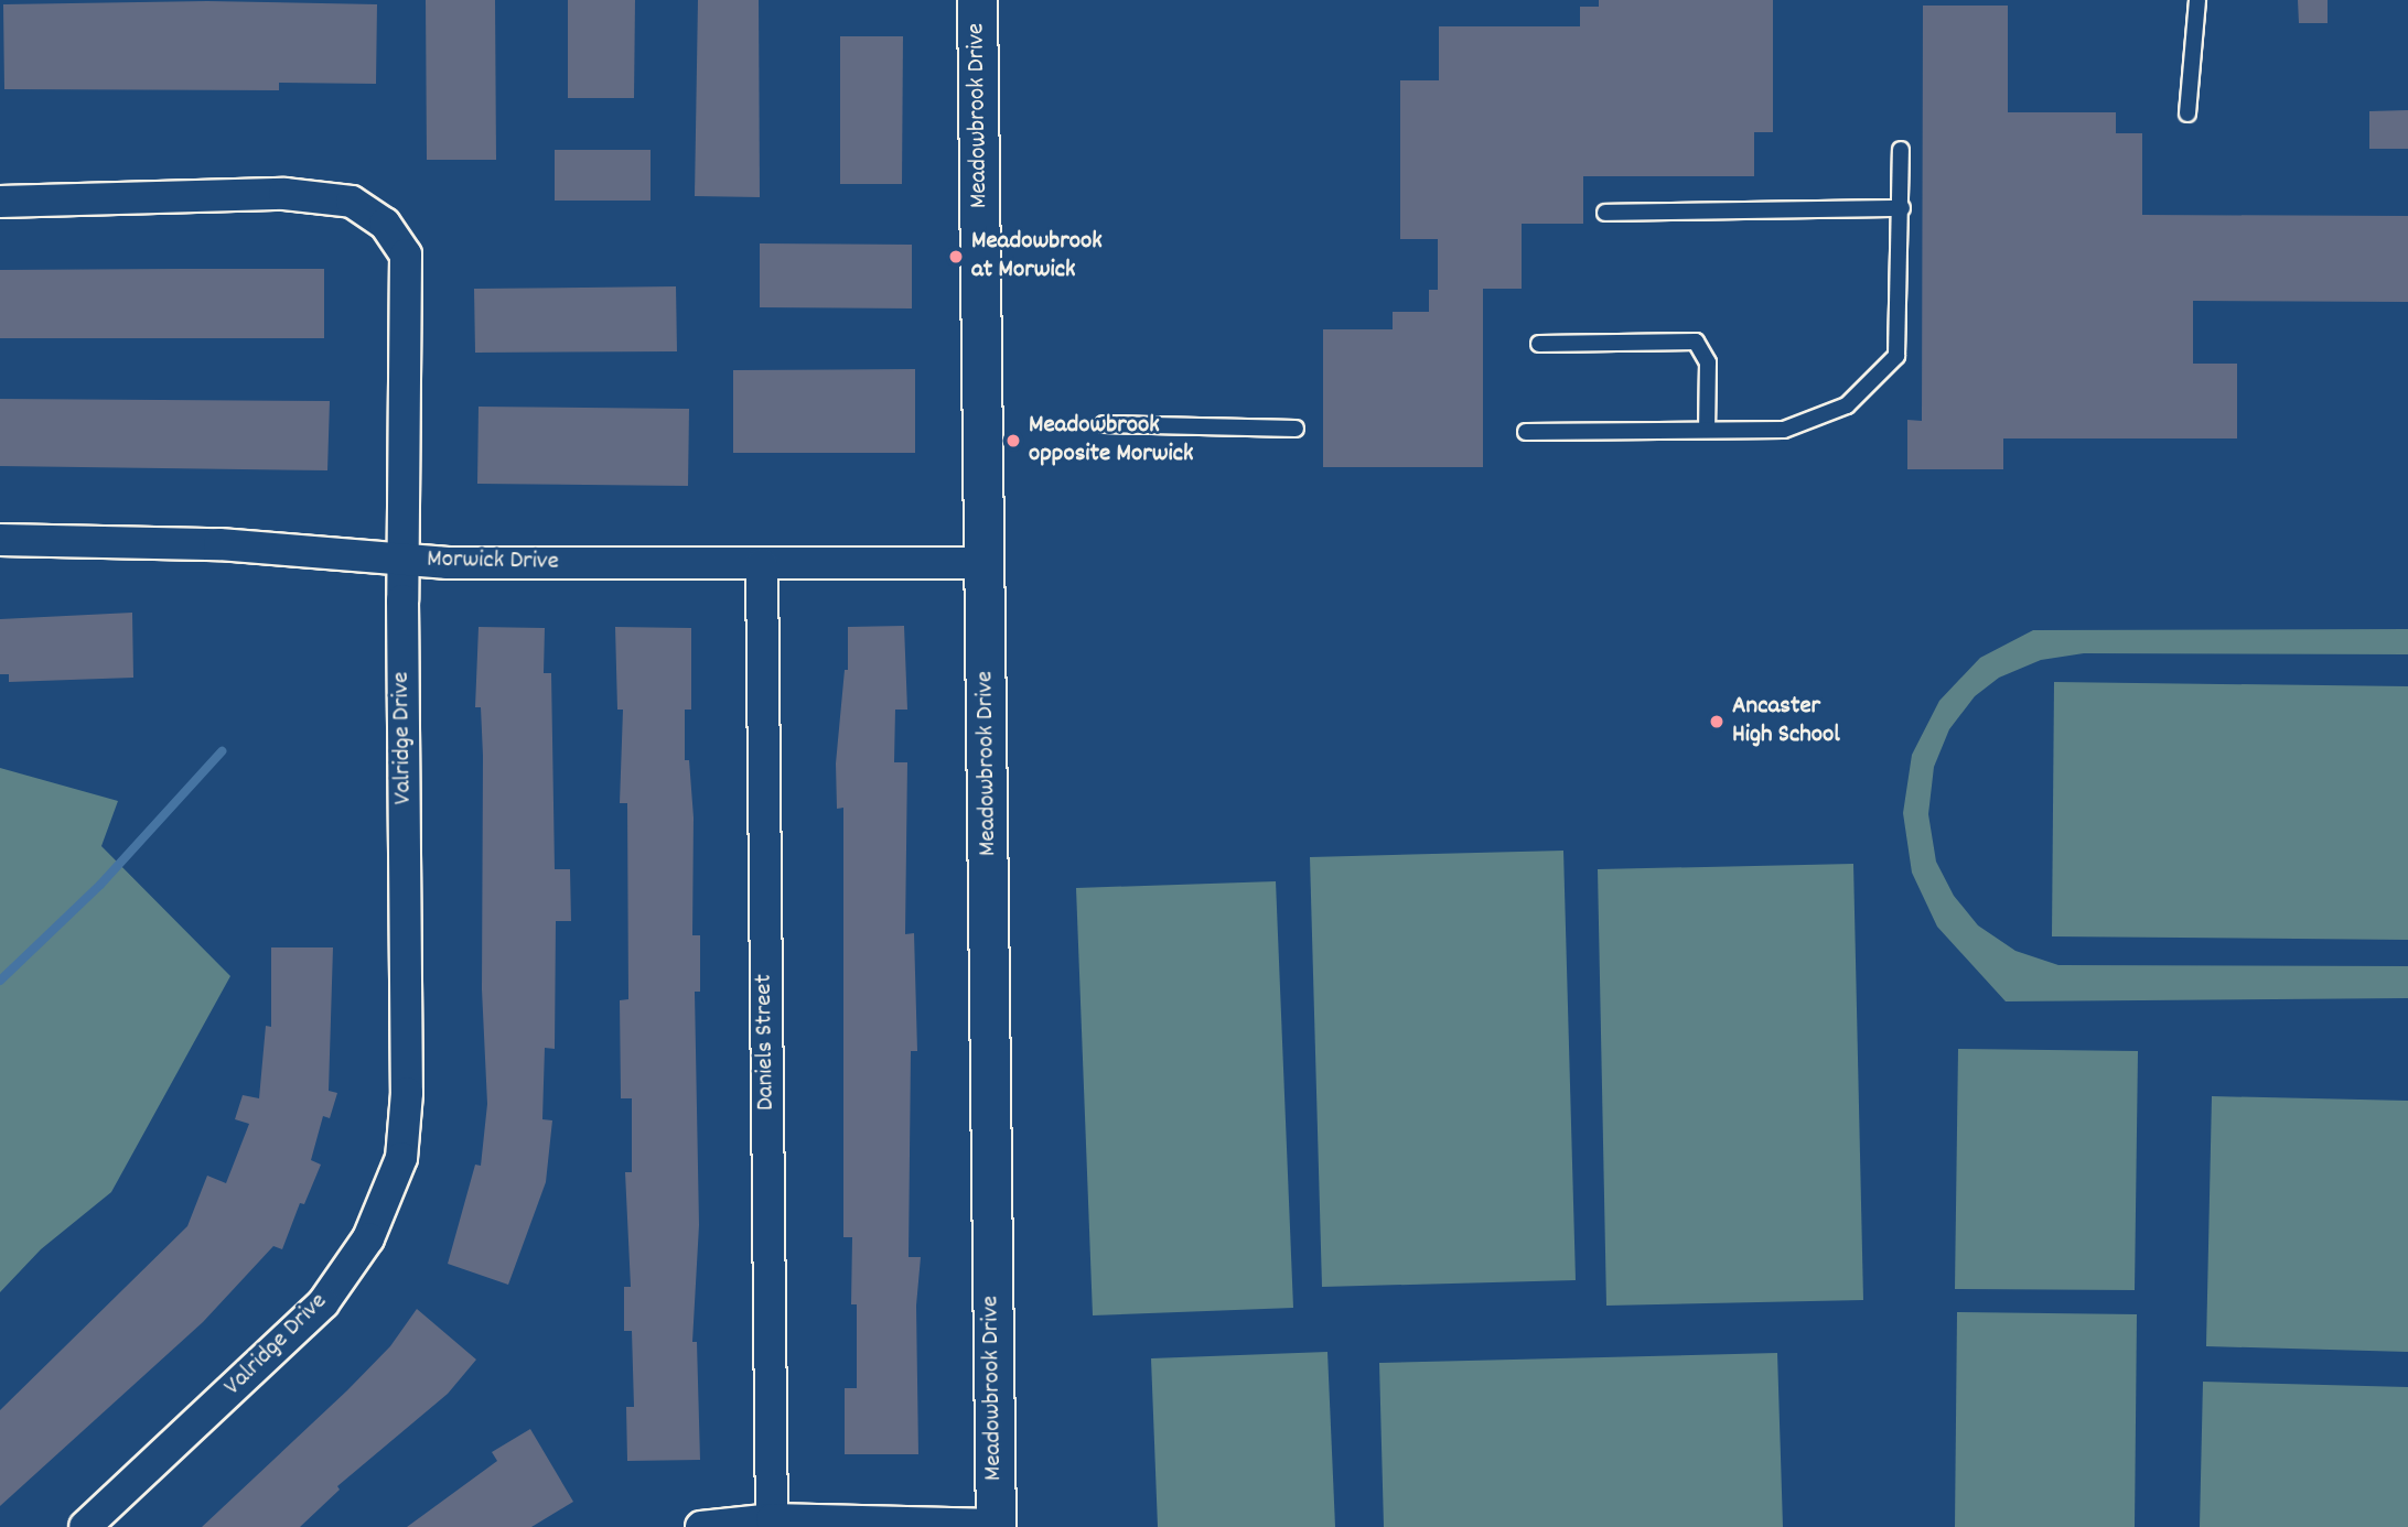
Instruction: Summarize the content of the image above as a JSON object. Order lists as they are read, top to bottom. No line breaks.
{"streets":{"street":["Meadowbrook Drive","Morwick Drive","Valridge Drive","Daniels Street"]},"crossings":[["Meadowbrook Drive","Morwick Drive"],["Morwick Drive","Valridge Drive"],["Morwick Drive","Daniels Street"]],"places":["Meadowbrook at Morwick","Meadowbrook opposite Morwick","Ancaster High School"]}
